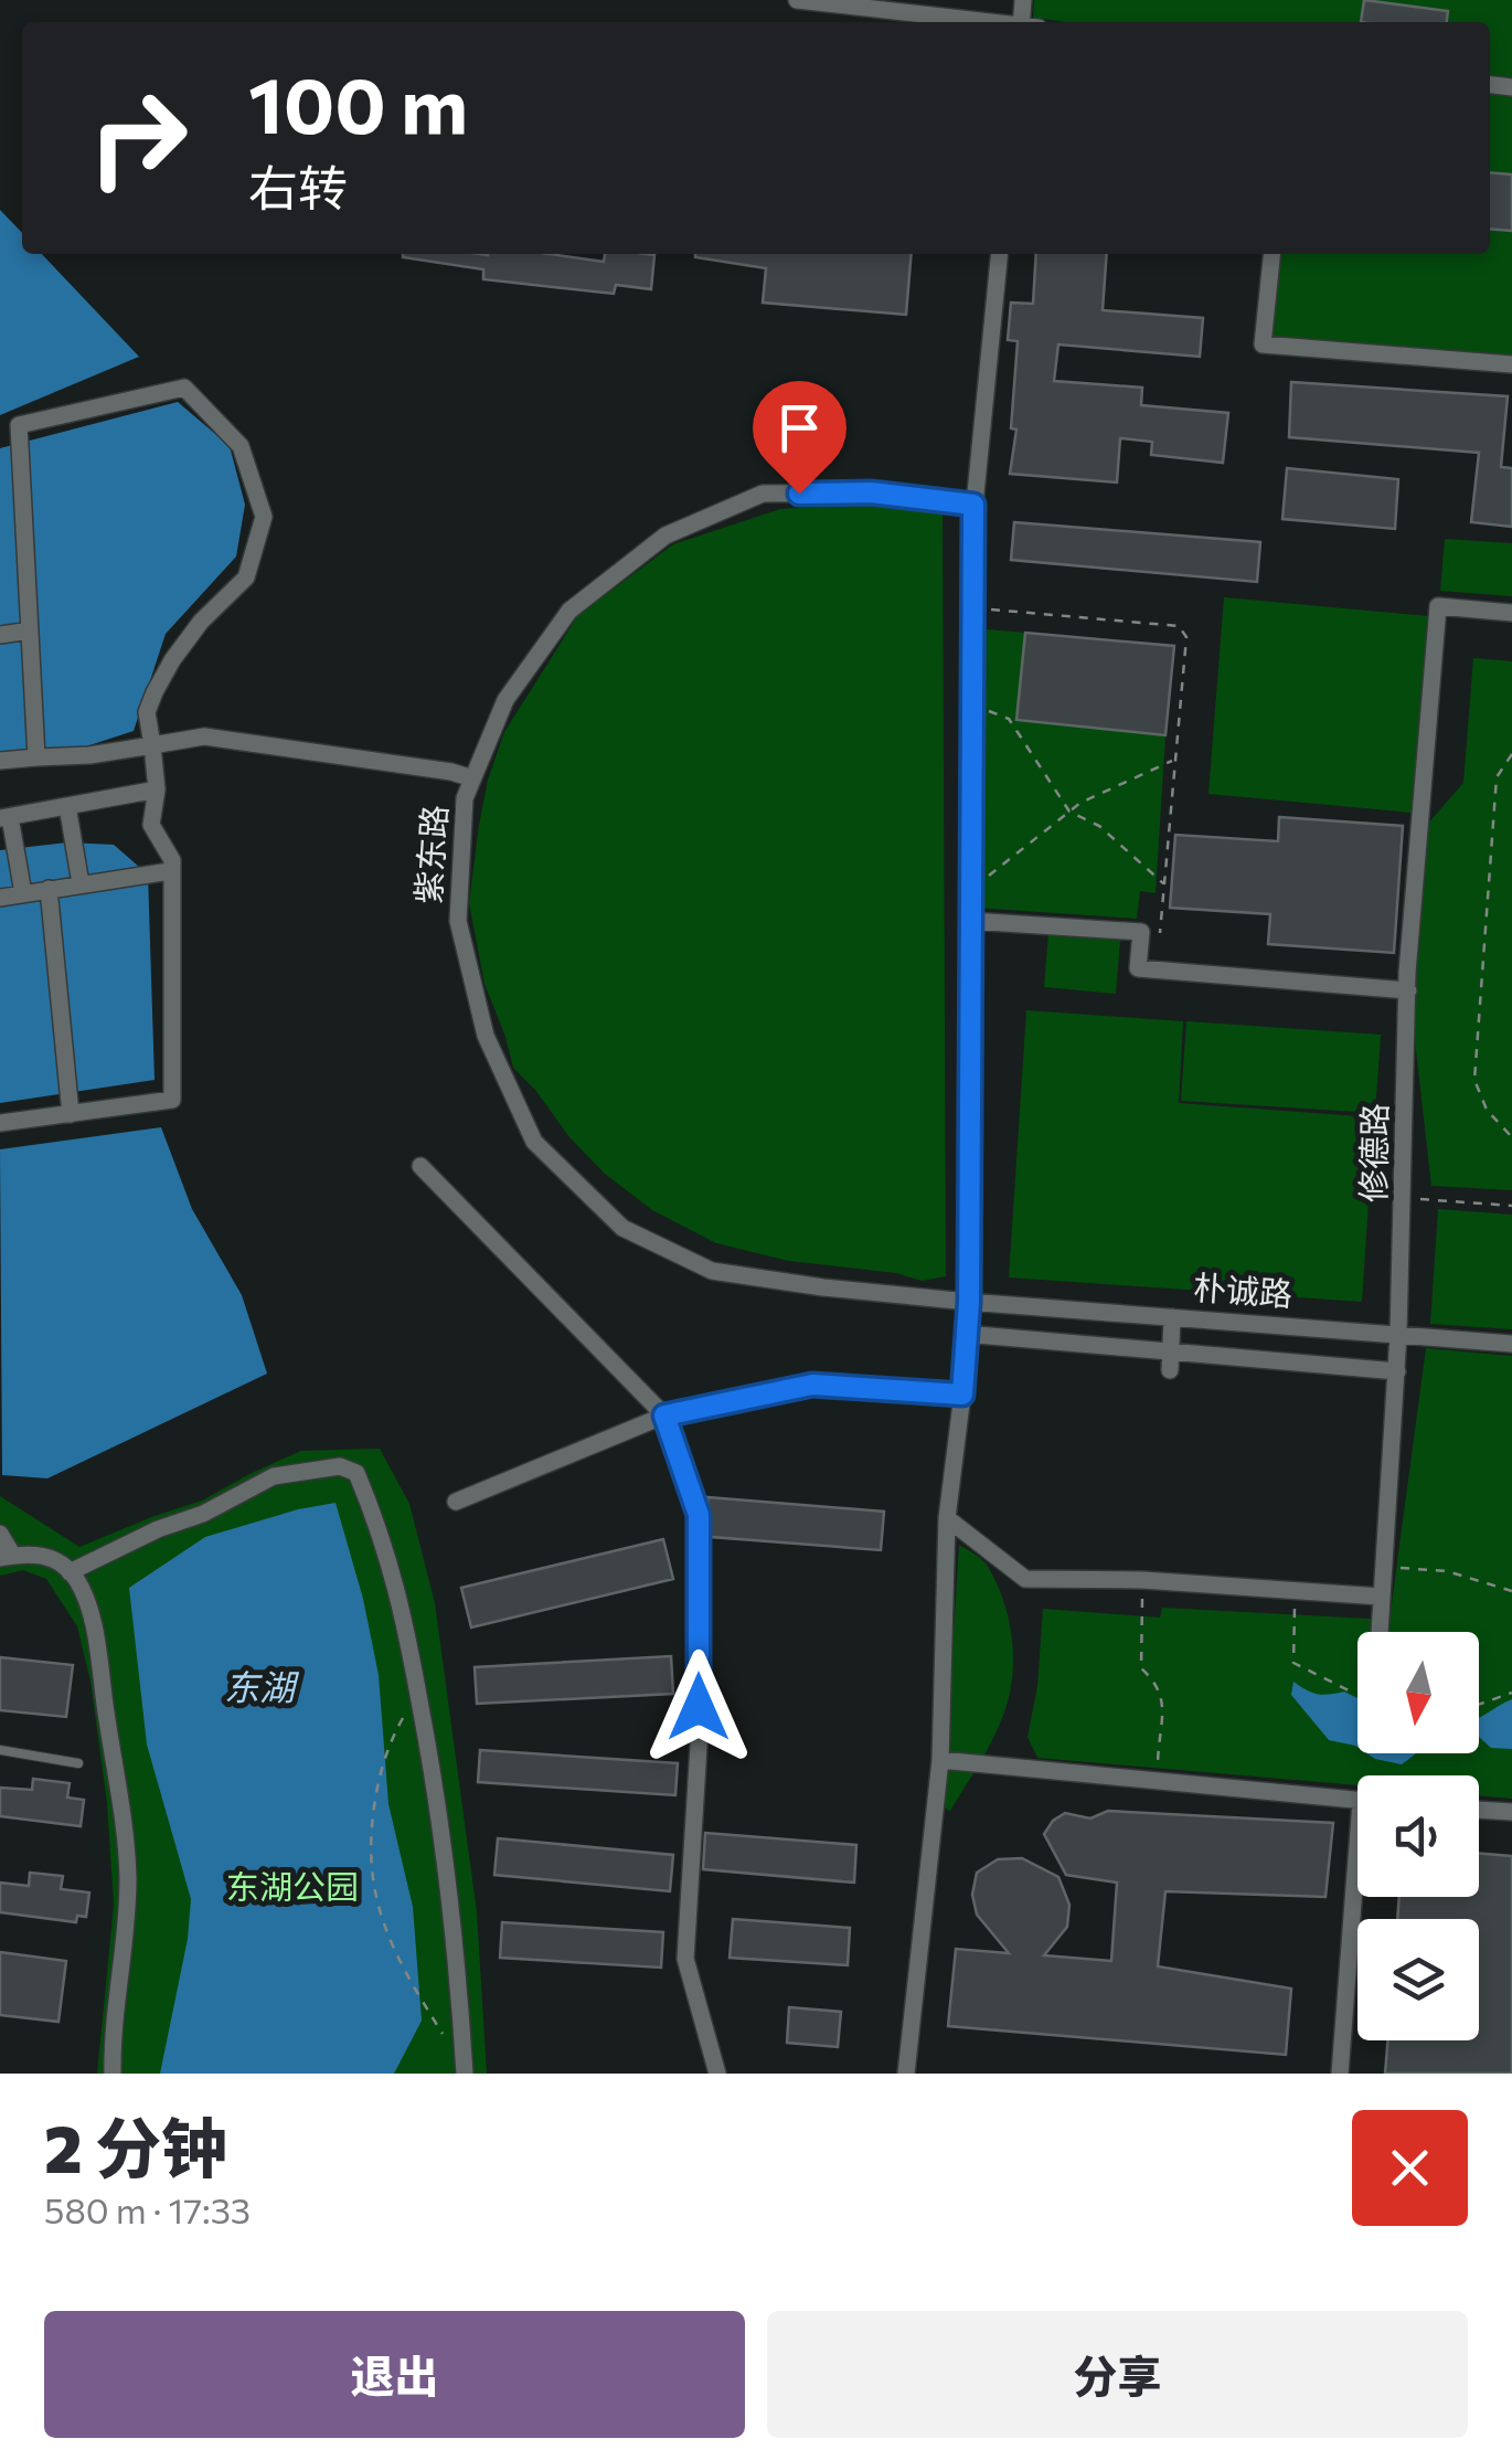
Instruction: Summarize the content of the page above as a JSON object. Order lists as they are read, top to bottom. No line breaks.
{"streets":{"street":["紫东路","修德路","朴诚路"]},"crossings":[["紫东路","朴诚路"],["修德路","朴诚路"]],"water":["东湖"],"parks":["东湖公园"],"north":"bottom","page":{"turn":["100 m","右转"],"heading":["2 分钟","580 m · 17:33"],"buttons":["退出","分享"]}}
